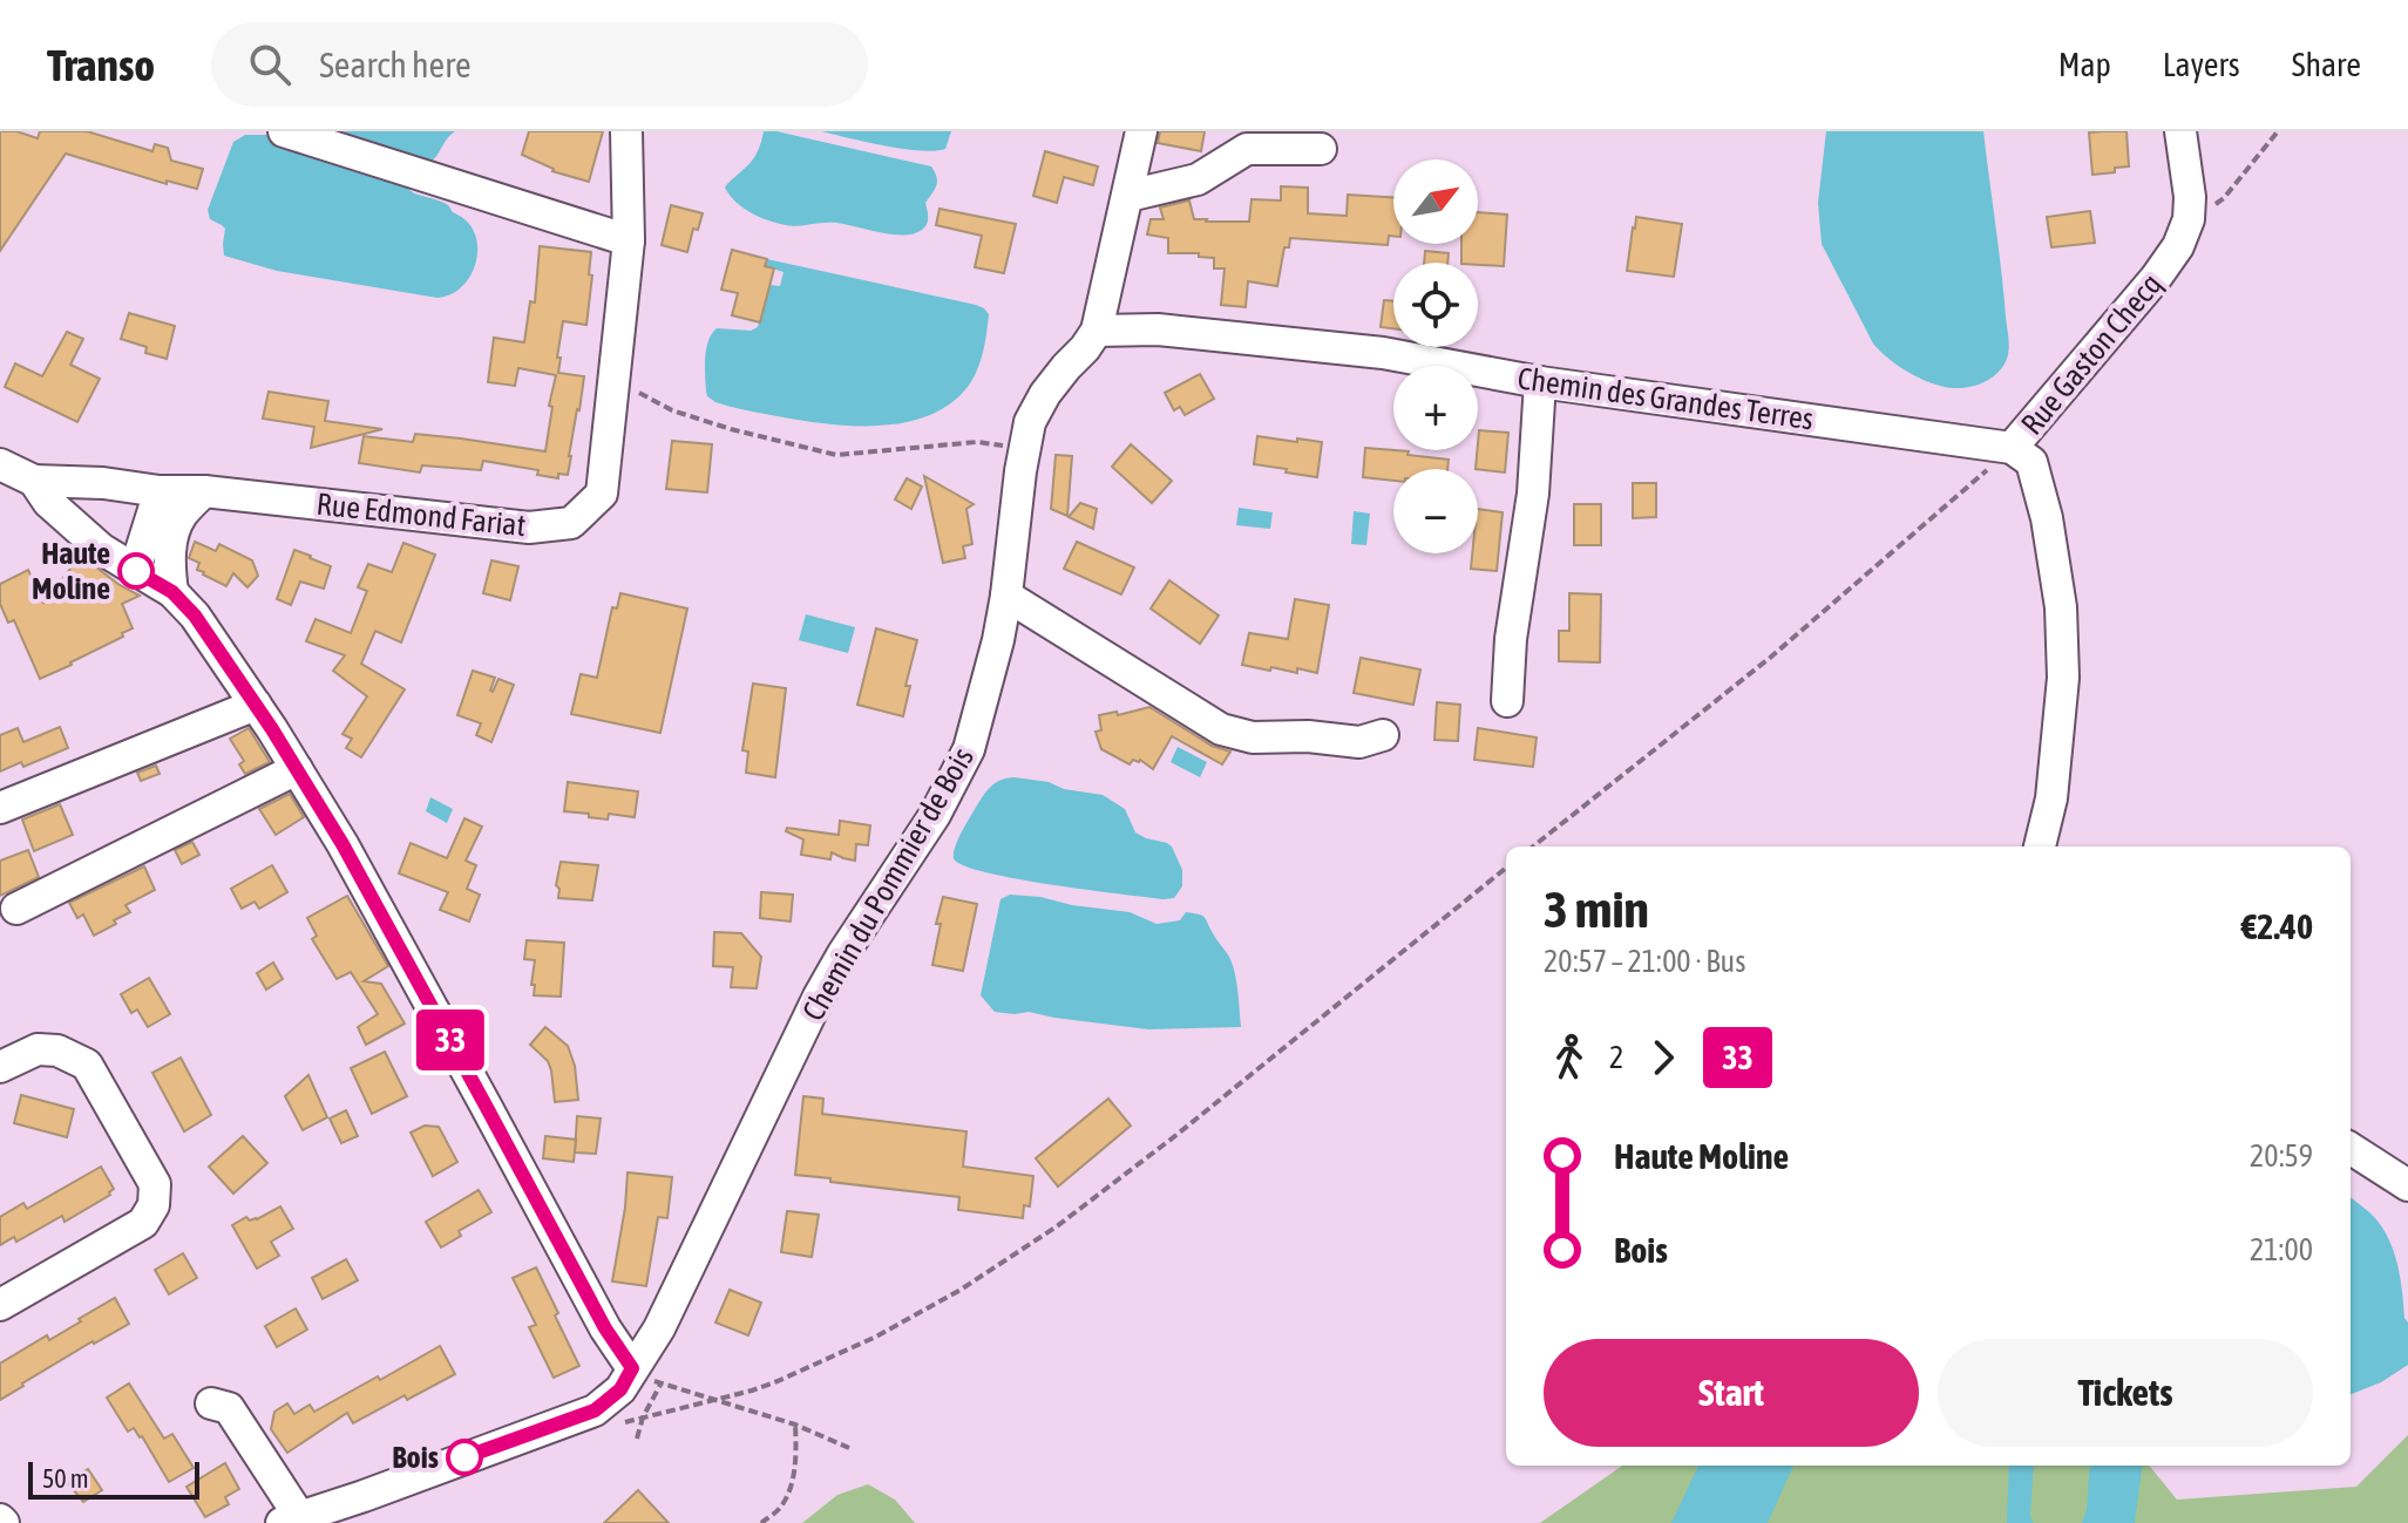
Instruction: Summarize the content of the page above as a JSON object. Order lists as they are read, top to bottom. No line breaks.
{"streets":{"street":["Rue Gaston Checq","Chemin des Grandes Terres","Rue Edmond Fariat","Chemin du Pommier de Bois"]},"crossings":[["Rue Gaston Checq","Chemin des Grandes Terres"],["Chemin des Grandes Terres","Chemin du Pommier de Bois"]],"places":["Haute Moline","Bois"],"lines":["bus line 33"],"scale_bar":"50 m","north":"top right","page":{"header":"Transo","search":"Search here","nav":["Map","Layers","Share"],"on_map":"33","map_buttons":["+","−"],"heading":["3 min","20:57 – 21:00 · Bus","€2.40"],"legs":["2","33"],"list":[{"name":"Haute Moline","value":"20:59"},{"name":"Bois","value":"21:00"}],"buttons":["Start","Tickets"],"scale":"50 m"}}
